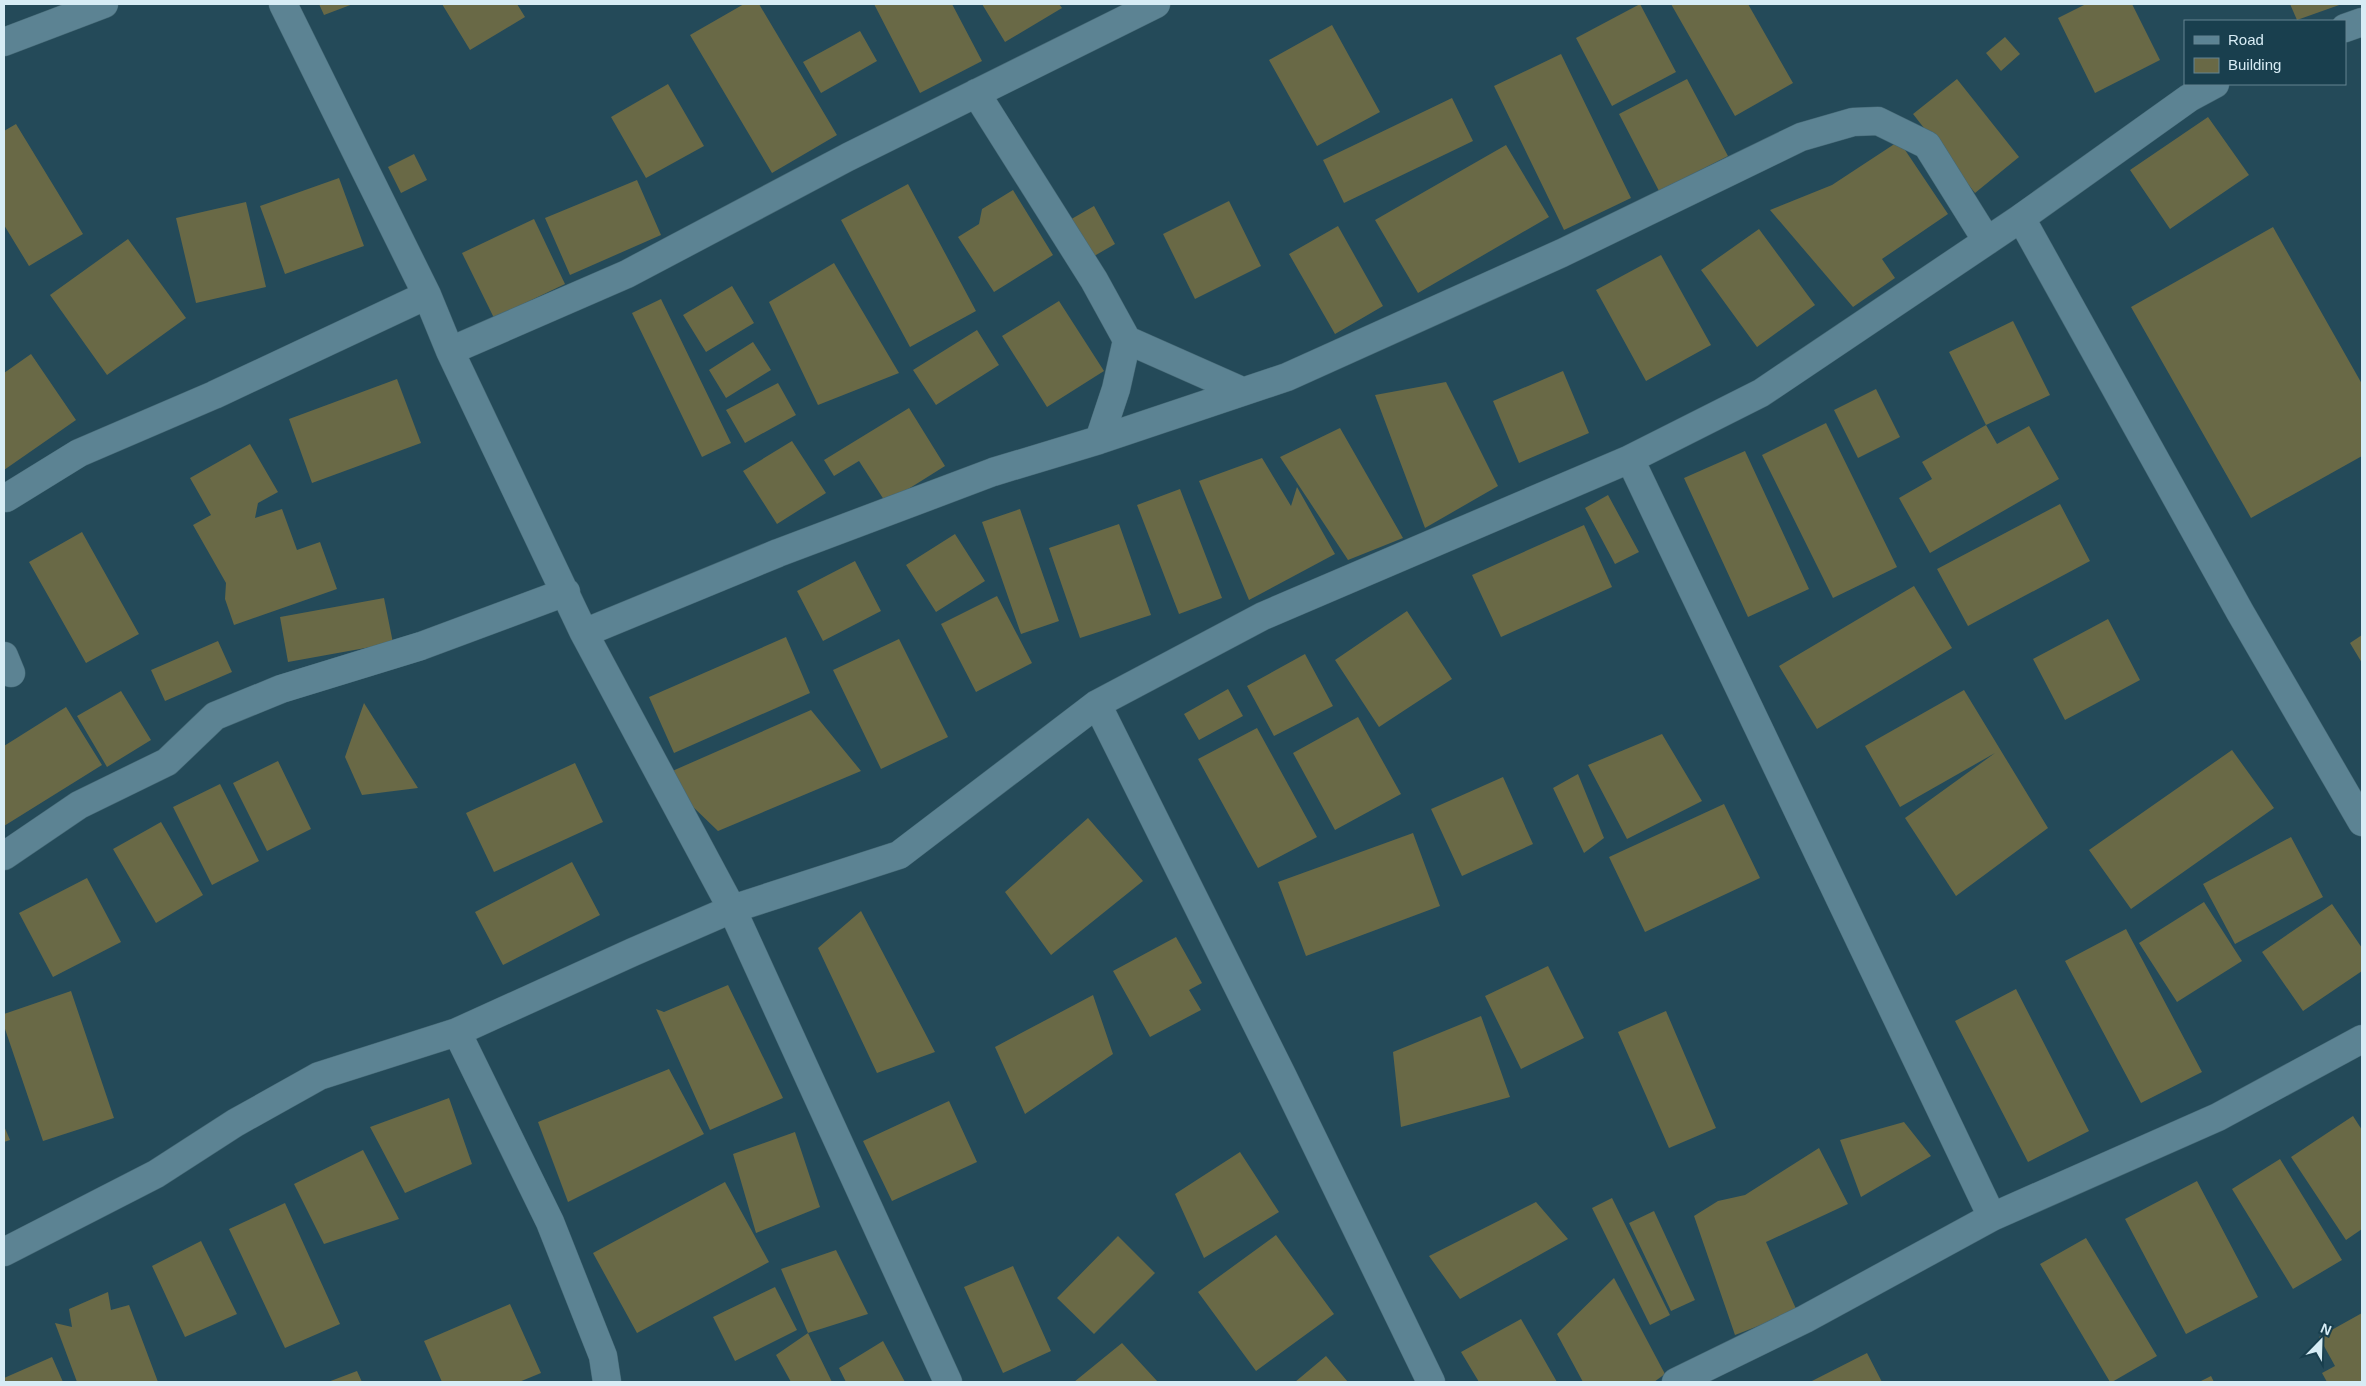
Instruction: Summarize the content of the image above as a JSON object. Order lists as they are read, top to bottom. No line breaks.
{"legend":["Road","Building"],"north":"top right"}
